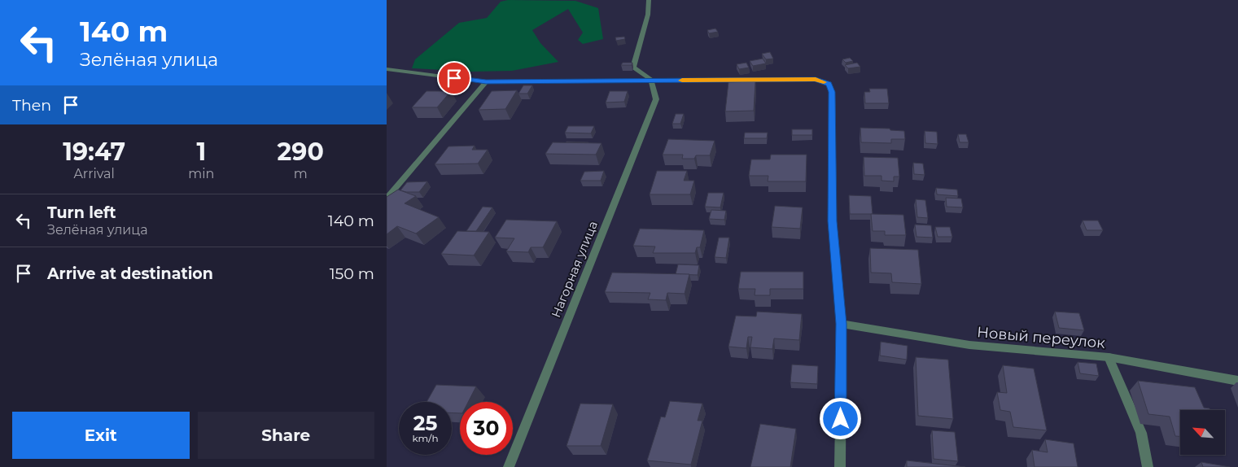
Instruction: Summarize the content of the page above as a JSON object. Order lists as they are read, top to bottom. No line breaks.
{"streets":{"street":["Нагорная улица","Новый переулок"]},"north":"top left","page":{"turn":["140 m","Зелёная улица"],"then":"Then","eta":["19:47","Arrival","1","min","290","m"],"list":[{"name":"Turn left","note":"Зелёная улица","value":"140 m"},{"name":"Arrive at destination","value":"150 m"}],"speed":"25 km/h","limit":"30","buttons":["Exit","Share"]}}
